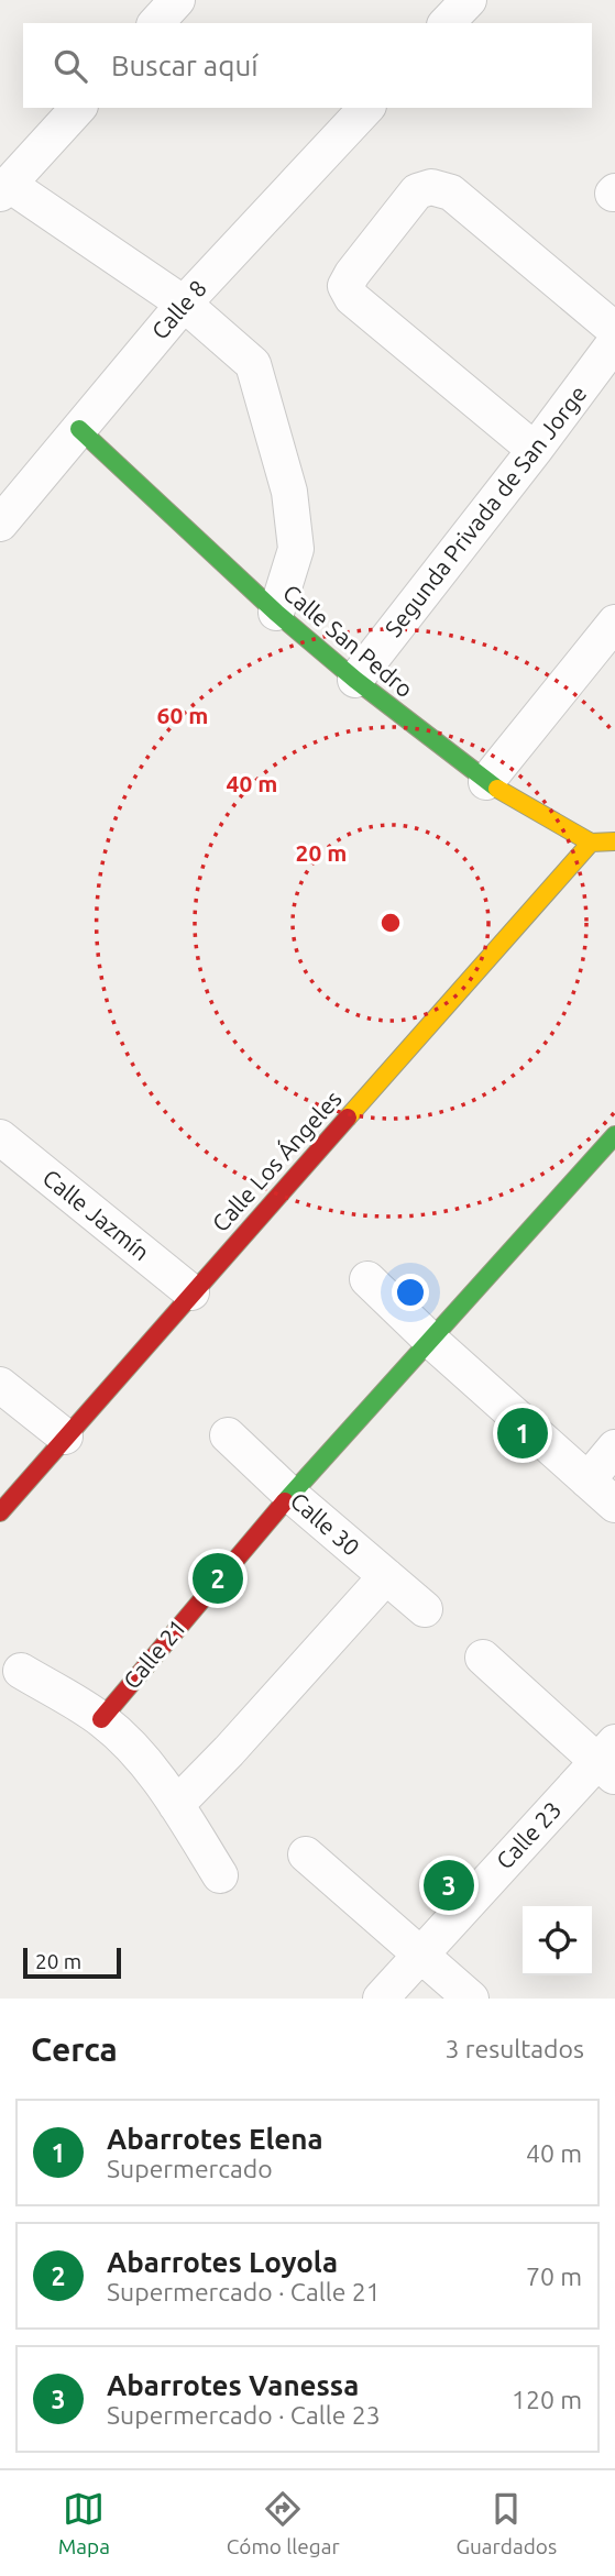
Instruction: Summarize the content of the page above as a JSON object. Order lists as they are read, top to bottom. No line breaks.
{"streets":{"street":["Calle 8","Segunda Privada de San Jorge","Calle San Pedro","Calle Los Ángeles","Calle Jazmín","Calle 30","Calle 21","Calle 23"]},"crossings":[["Calle 8","Calle San Pedro"],["Segunda Privada de San Jorge","Calle San Pedro"],["Calle San Pedro","Calle Los Ángeles"],["Calle Los Ángeles","Calle Jazmín"],["Calle 30","Calle 21"]],"scale_bar":"20 m","page":{"search":"Buscar aquí","pins":["1","2","3"],"scale":"20 m","heading":["Cerca","3 resultados"],"list":[{"mark":"1","name":"Abarrotes Elena","note":"Supermercado","value":"40 m"},{"mark":"2","name":"Abarrotes Loyola","note":"Supermercado · Calle 21","value":"70 m"},{"mark":"3","name":"Abarrotes Vanessa","note":"Supermercado · Calle 23","value":"120 m"}],"nav":["Mapa","Cómo llegar","Guardados"]},"rings":["60 m","40 m","20 m"]}
